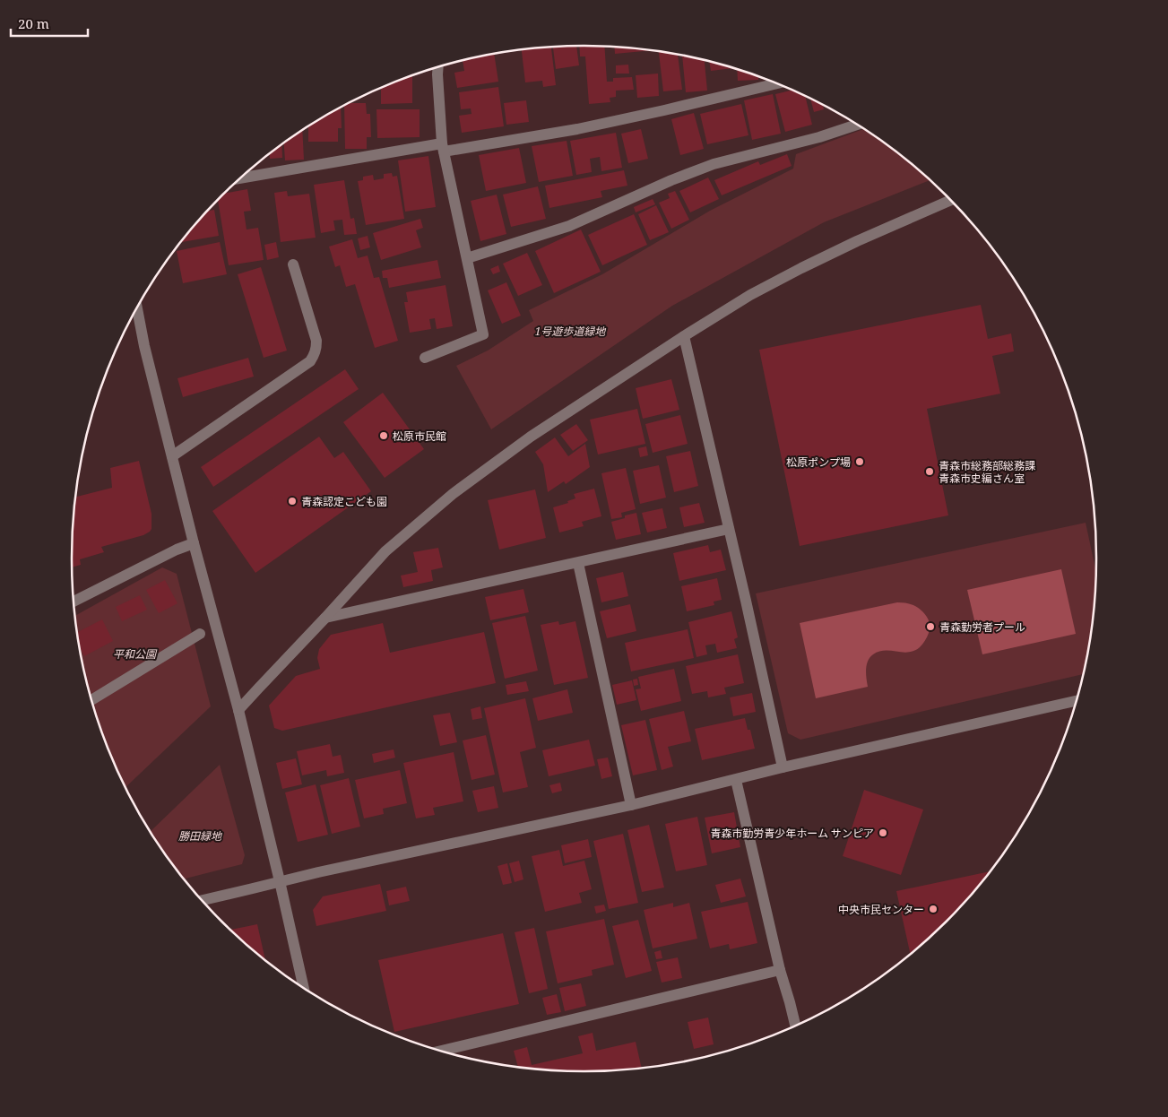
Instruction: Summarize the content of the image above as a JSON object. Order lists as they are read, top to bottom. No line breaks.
{"parks":["1号遊歩道緑地","平和公園","勝田緑地"],"places":["松原市民館","松原ポンプ場","青森市総務部総務課 青森市史編さん室","青森認定こども園","青森勤労者プール","青森市勤労青少年ホーム サンピア","中央市民センター"],"scale_bar":"20 m"}
